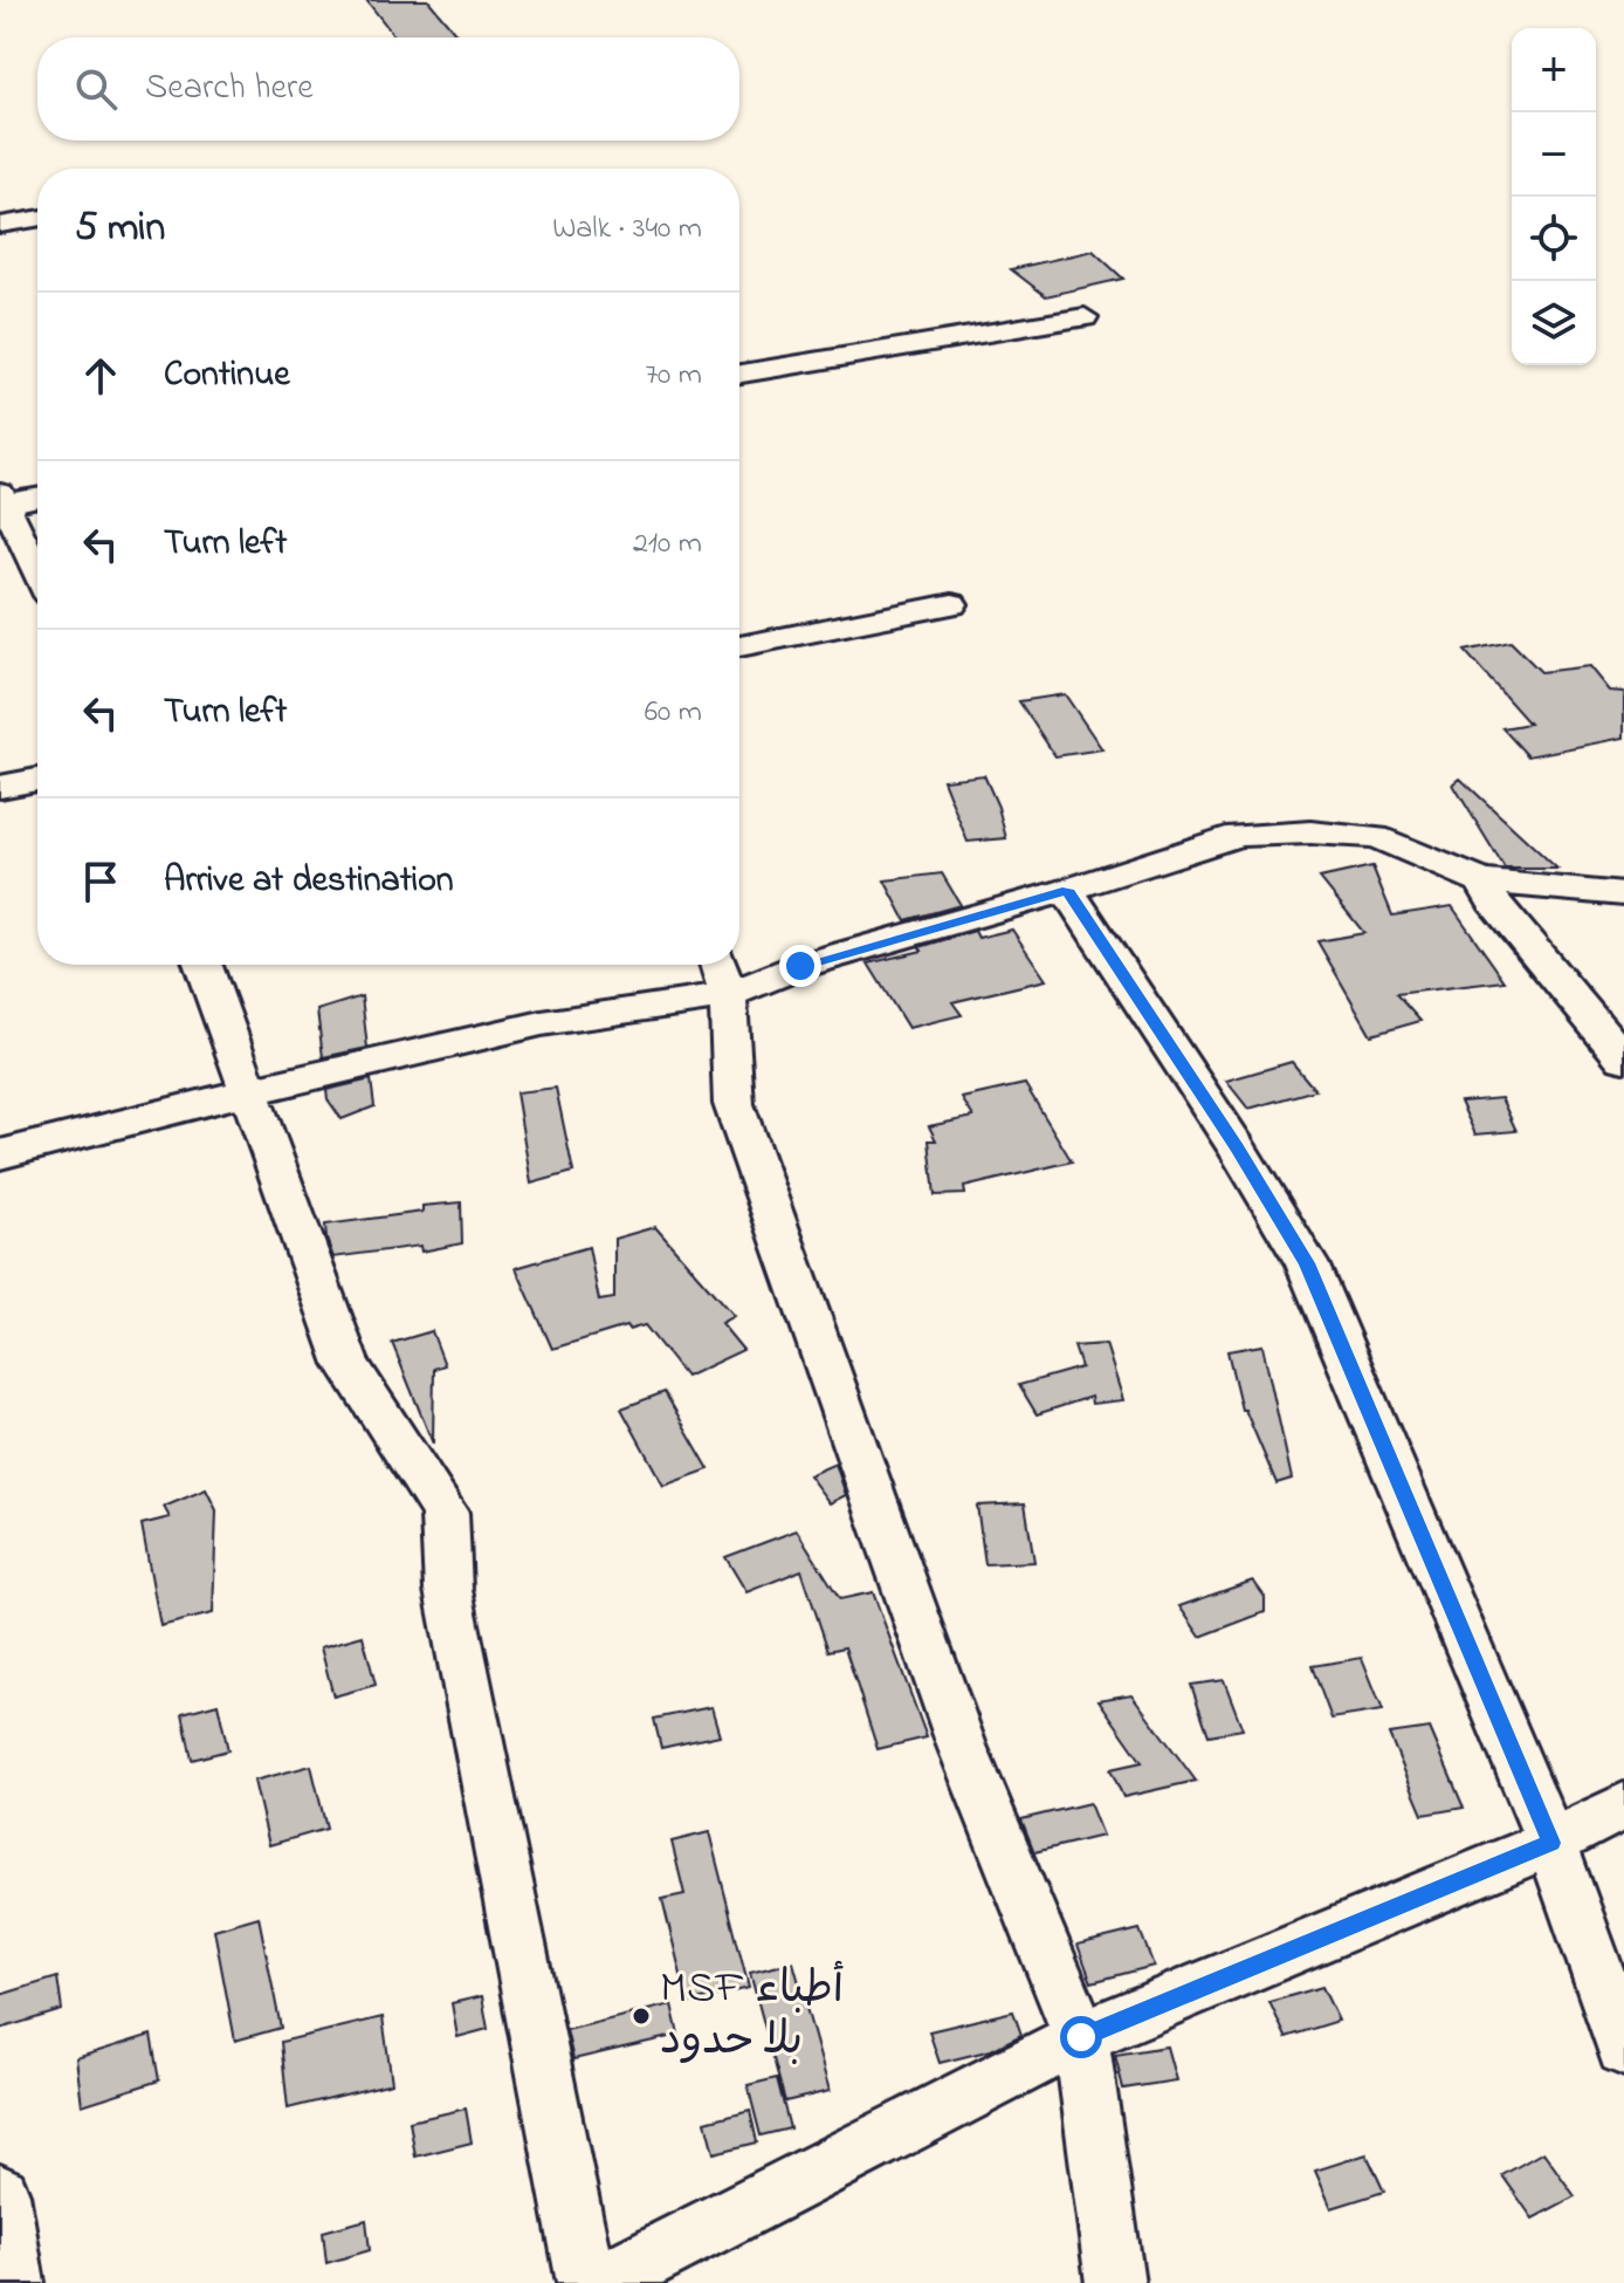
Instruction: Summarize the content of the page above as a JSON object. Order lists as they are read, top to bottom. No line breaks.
{"places":["MSF أطباء بلا حدود"],"page":{"map_buttons":["+","−"],"search":"Search here","heading":["5 min","Walk · 340 m"],"list":[["Continue","70 m"],["Turn left","210 m"],["Turn left","60 m"],"Arrive at destination"]}}
